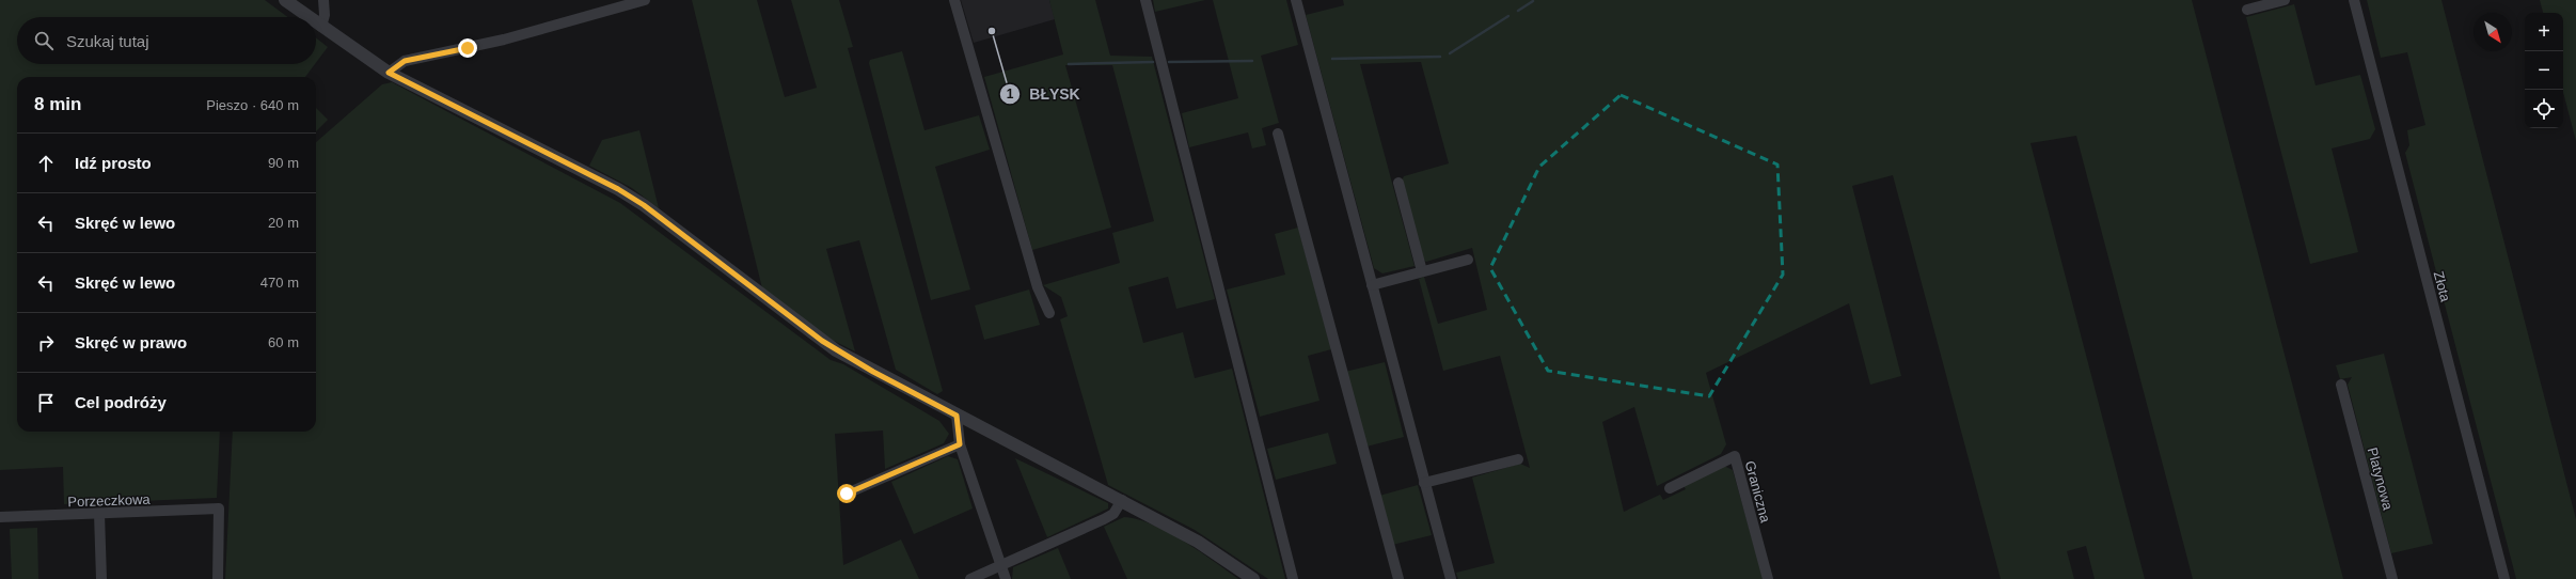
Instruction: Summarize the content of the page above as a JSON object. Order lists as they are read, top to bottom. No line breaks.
{"streets":{"street":["Złota","Platynowa","Graniczna","Porzeczkowa"]},"places":["BŁYSK"],"north":"bottom right","page":{"map_buttons":["+","−"],"search":"Szukaj tutaj","heading":["8 min","Pieszo · 640 m"],"list":[["Idź prosto","90 m"],["Skręć w lewo","20 m"],["Skręć w lewo","470 m"],["Skręć w prawo","60 m"],"Cel podróży"]}}
